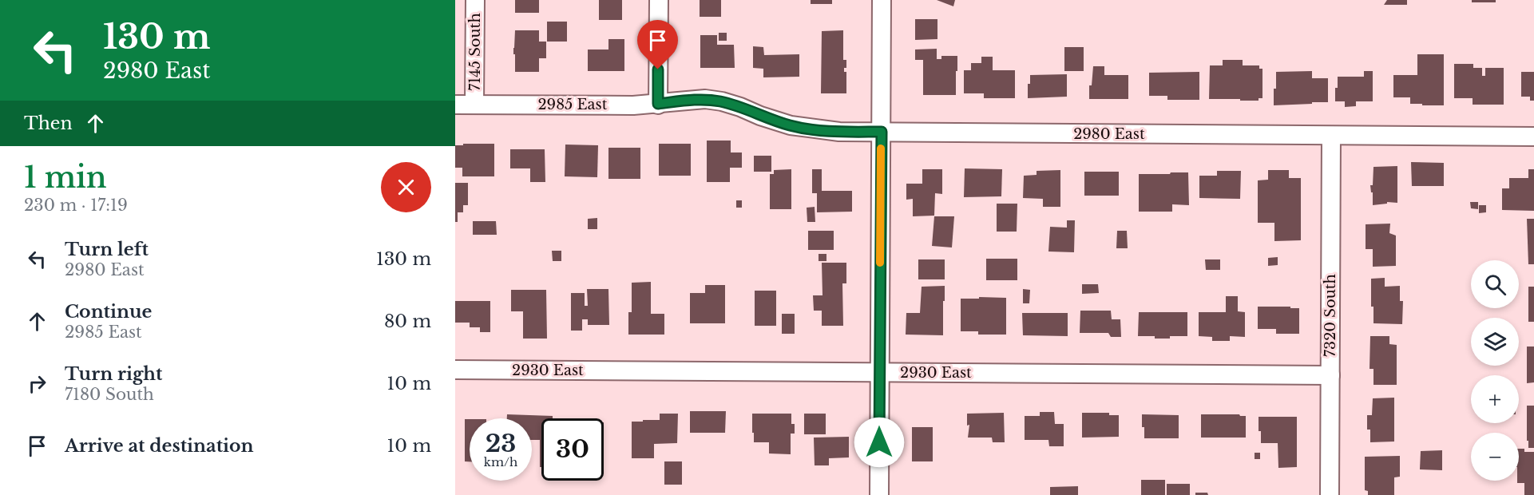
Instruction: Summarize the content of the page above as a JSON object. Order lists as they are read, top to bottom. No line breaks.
{"streets":{"street":["7145 South","2985 East","2980 East","7320 South","2930 East"]},"crossings":[["7145 South","2985 East"],["2985 East","2980 East"],["2980 East","7320 South"],["7320 South","2930 East"]],"page":{"turn":["130 m","2980 East"],"then":"Then","heading":["1 min","230 m · 17:19"],"list":[{"name":"Turn left","note":"2980 East","value":"130 m"},{"name":"Continue","note":"2985 East","value":"80 m"},{"name":"Turn right","note":"7180 South","value":"10 m"},{"name":"Arrive at destination","value":"10 m"}],"map_buttons":["+","−"],"speed":"23 km/h","limit":"30"}}
